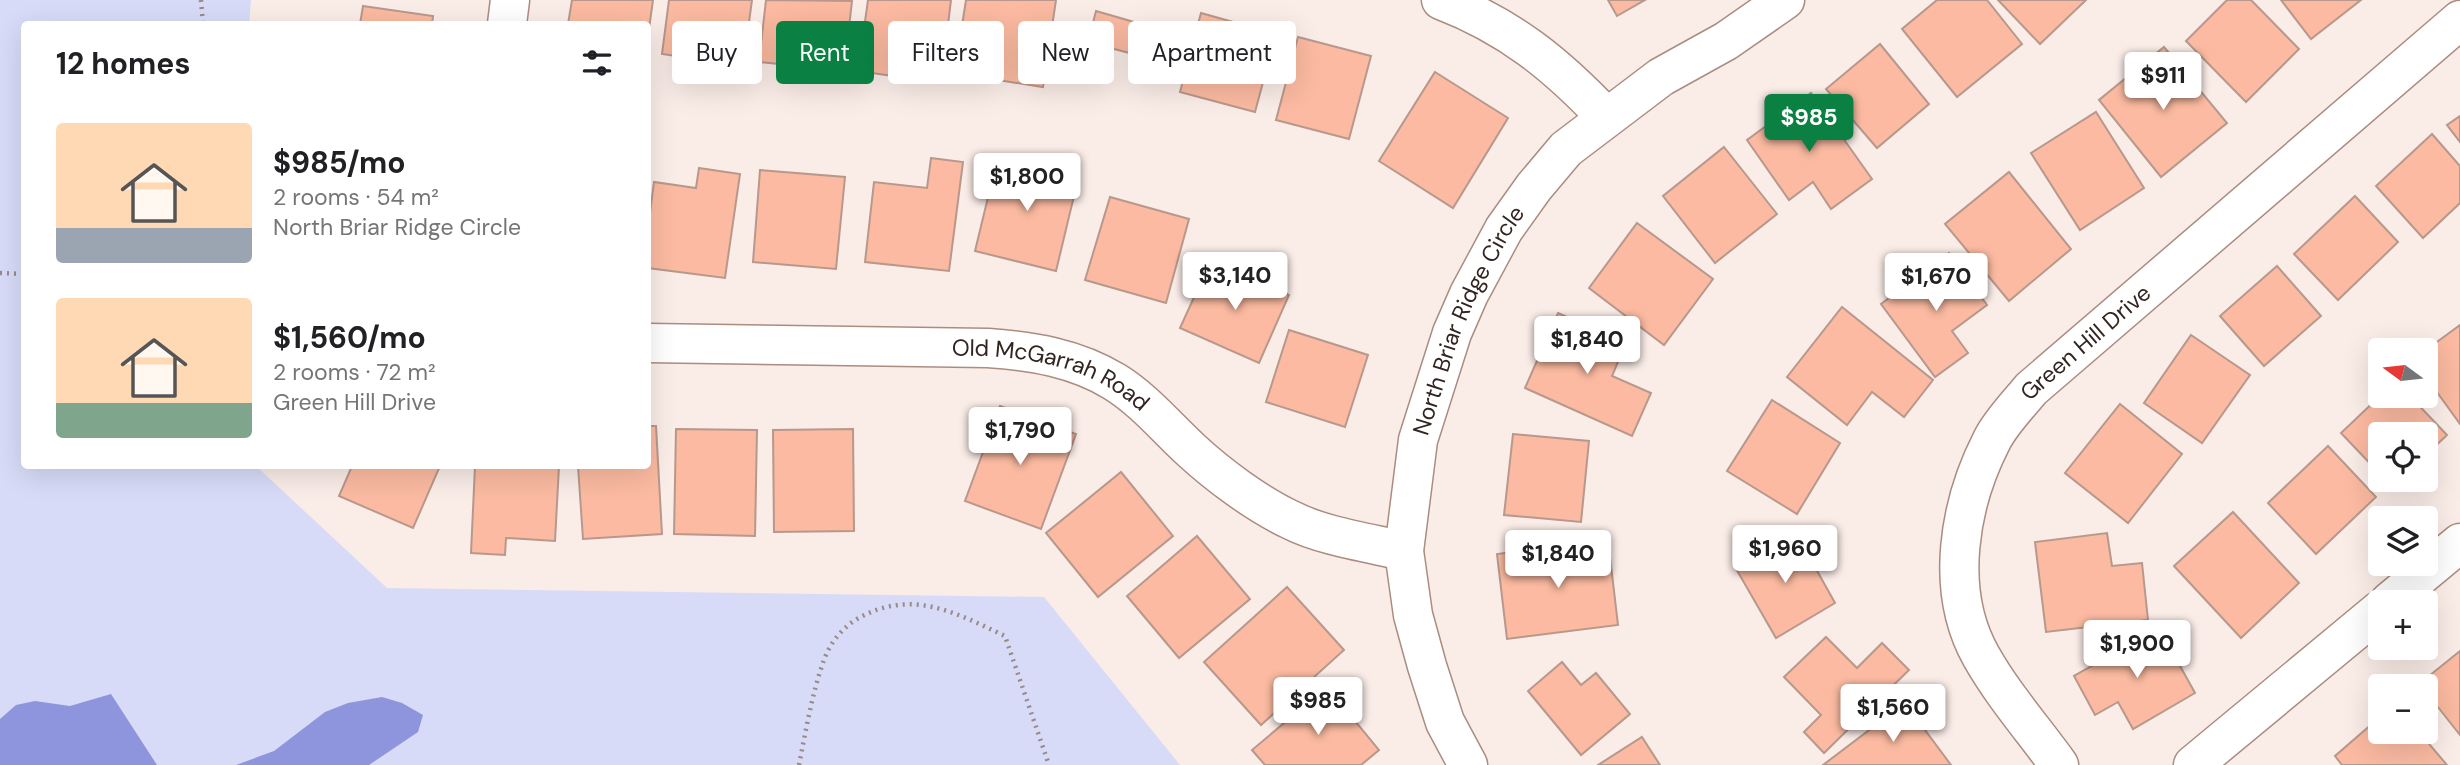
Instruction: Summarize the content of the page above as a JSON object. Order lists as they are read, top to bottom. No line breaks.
{"streets":{"street":["North Briar Ridge Circle","Green Hill Drive","Old McGarrah Road"]},"crossings":[["North Briar Ridge Circle","Old McGarrah Road"]],"north":"left","page":{"chip":["Buy","Rent","Filters","New","Apartment"],"heading":"12 homes","price":["$911","$985","$1,800","$3,140","$1,670","$1,840","$1,790","$1,960","$1,840","$1,900","$985","$1,560"],"list":[{"name":"$985/mo","note":"2 rooms · 54 m² · North Briar Ridge Circle"},{"name":"$1,560/mo","note":"2 rooms · 72 m² · Green Hill Drive"}],"map_buttons":["+","−"]}}
